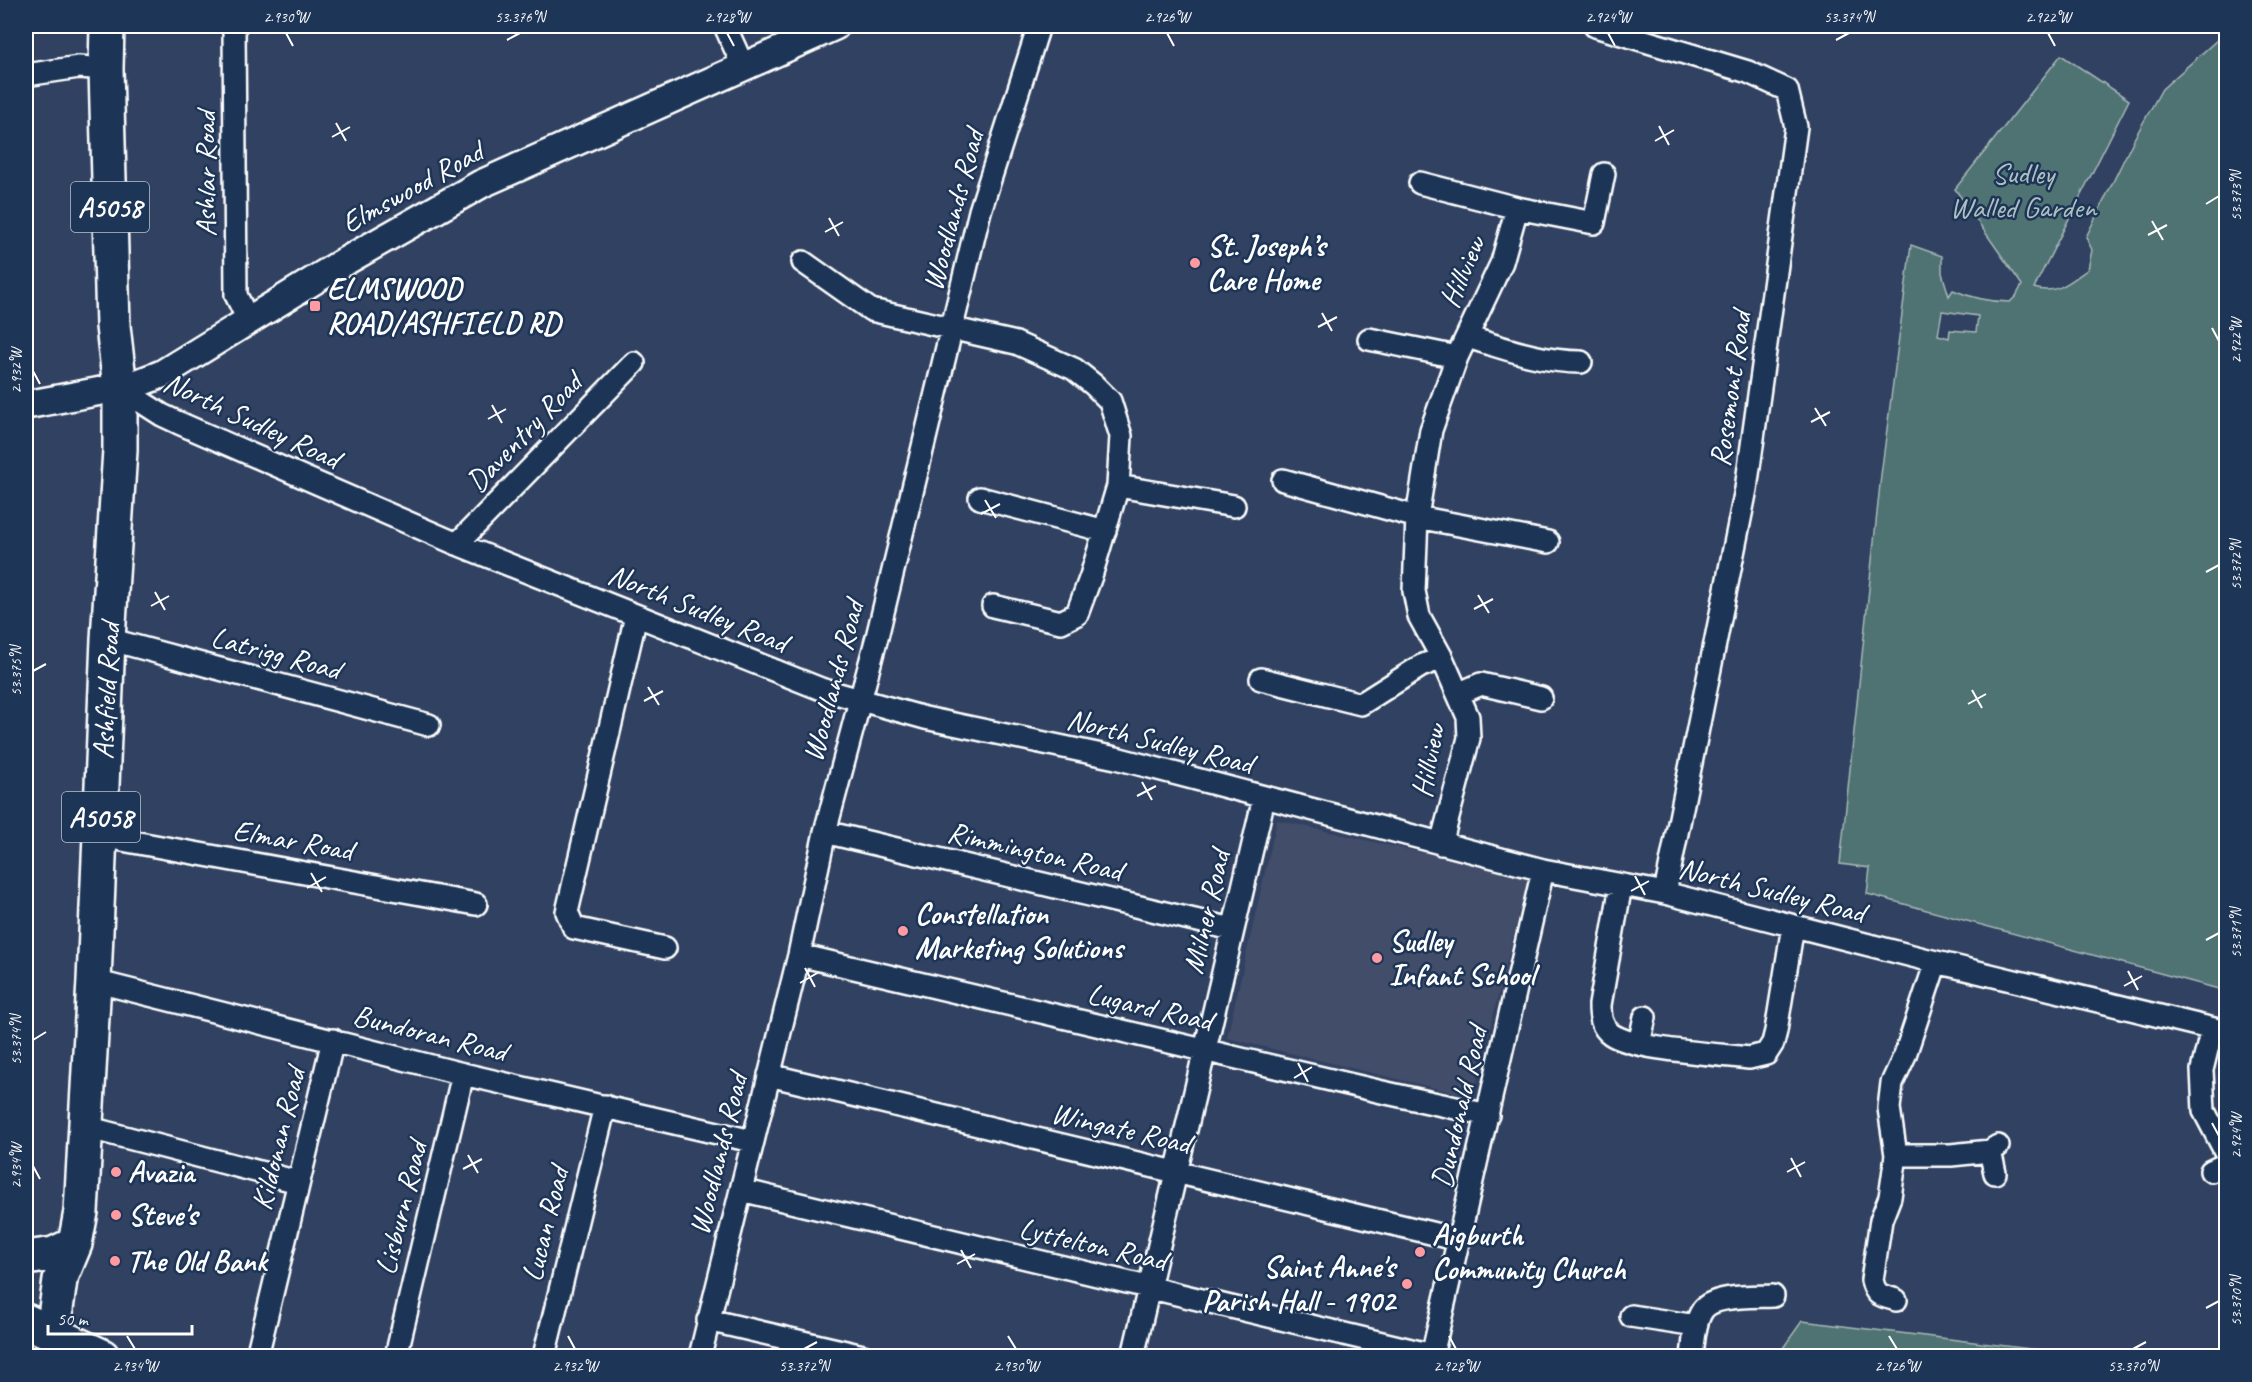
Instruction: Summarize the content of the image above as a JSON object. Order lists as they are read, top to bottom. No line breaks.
{"streets":{"main road":["A5058","Ashfield Road"],"street":["Ashlar Road","Elmswood Road","Woodlands Road","Hillview","Rosemont Road","North Sudley Road","Daventry Road","Latrigg Road","Elmar Road","Rimmington Road","Milner Road","Lugard Road","Bundoran Road","Dundonald Road","Wingate Road","Kildonan Road","Lisburn Road","Lucan Road","Lyttelton Road"]},"crossings":[["Ashlar Road","Elmswood Road"],["Elmswood Road","A5058"],["Elmswood Road","North Sudley Road"],["Elmswood Road","Ashfield Road"],["A5058","North Sudley Road"],["A5058","Ashfield Road"],["Woodlands Road","North Sudley Road"],["Woodlands Road","Rimmington Road"],["Woodlands Road","Lugard Road"],["Woodlands Road","Bundoran Road"],["Woodlands Road","Wingate Road"],["Woodlands Road","Lyttelton Road"],["Hillview","North Sudley Road"],["Rosemont Road","North Sudley Road"],["North Sudley Road","Daventry Road"],["North Sudley Road","Ashfield Road"],["North Sudley Road","Milner Road"],["North Sudley Road","Dundonald Road"],["Latrigg Road","Ashfield Road"],["Ashfield Road","Elmar Road"],["Ashfield Road","Bundoran Road"],["Rimmington Road","Milner Road"],["Milner Road","Lugard Road"],["Milner Road","Wingate Road"],["Milner Road","Lyttelton Road"],["Lugard Road","Dundonald Road"],["Bundoran Road","Kildonan Road"],["Bundoran Road","Lisburn Road"],["Bundoran Road","Lucan Road"],["Dundonald Road","Wingate Road"],["Dundonald Road","Lyttelton Road"]],"parks":["Sudley Walled Garden"],"places":{"other":["St. Joseph’s Care Home","Constellation Marketing Solutions","Sudley Infant School","Avazia","Steve's","Aigburth Community Church","The Old Bank","Saint Anne's Parish Hall - 1902"],"transit":["ELMSWOOD ROAD/ASHFIELD RD"]},"scale_bar":"50 m","coordinates":["2.930°W","53.376°N","2.928°W","2.926°W","2.924°W","53.374°N","2.922°W","53.373°N","2.932°W","53.372°N","53.375°N","53.371°N","2.934°W","53.370°N"]}
